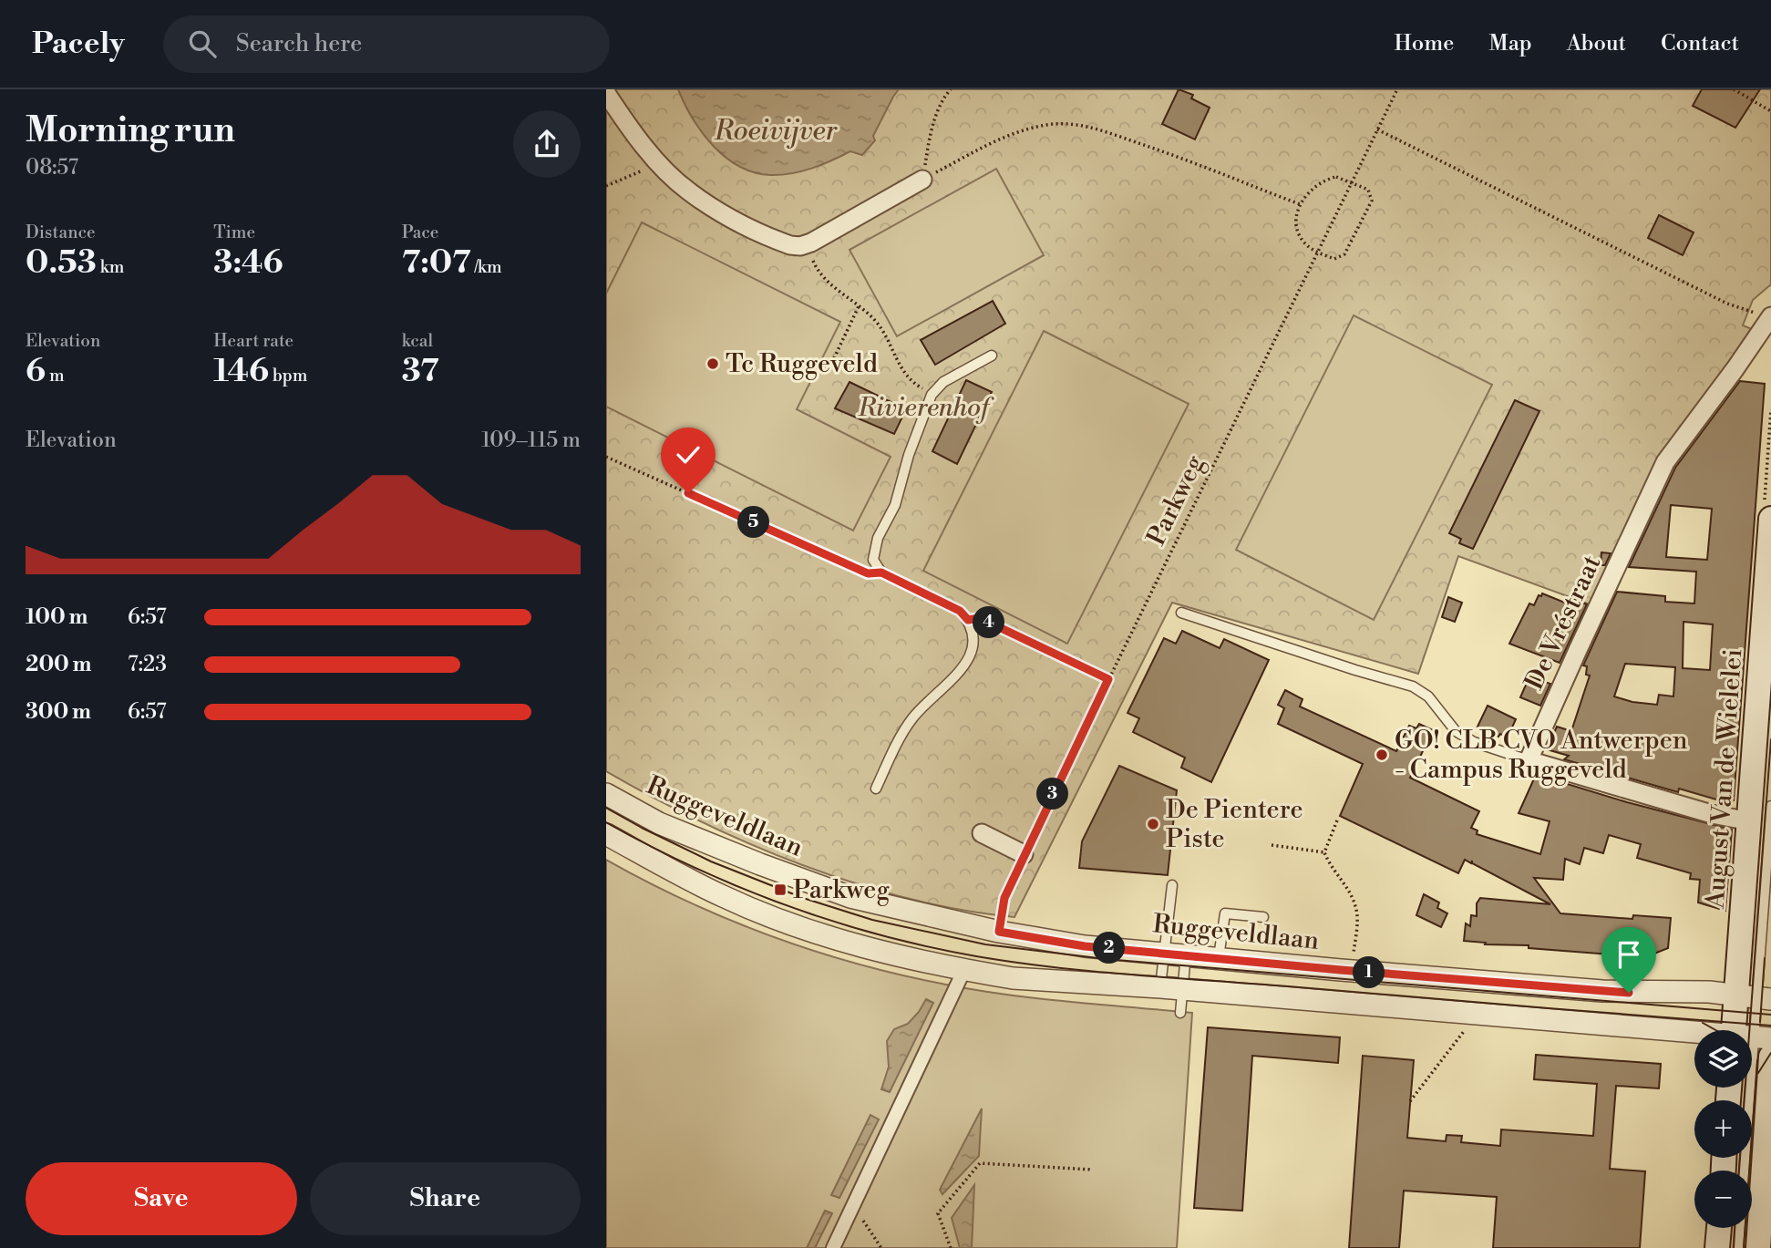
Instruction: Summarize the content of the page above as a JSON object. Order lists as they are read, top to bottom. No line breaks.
{"streets":{"main road":["August Van de Wielelei"],"street":["De Vréstraat","Ruggeveldlaan"],"path":["Parkweg"]},"crossings":[["Parkweg","Ruggeveldlaan"],["August Van de Wielelei","Ruggeveldlaan"]],"water":["Roeivijver"],"parks":["Rivierenhof"],"places":{"other":["Tc Ruggeveld","GO! CLB CVO Antwerpen - Campus Ruggeveld","De Pientere Piste"],"transit":["Parkweg"]},"page":{"header":"Pacely","search":"Search here","nav":["Home","Map","About","Contact"],"heading":["Morning run","08:57"],"stats":[["Distance","0.53 km"],["Time","3:46"],["Pace","7:07 /km"],["Elevation","6 m"],["Heart rate","146 bpm"],["kcal","37"]],"chart":["Elevation","109–115 m"],"pins":["5","4","3","2","1"],"list":[{"name":"100 m","note":"6:57"},{"name":"200 m","note":"7:23"},{"name":"300 m","note":"6:57"}],"map_buttons":["+","−"],"buttons":["Save","Share"]}}
